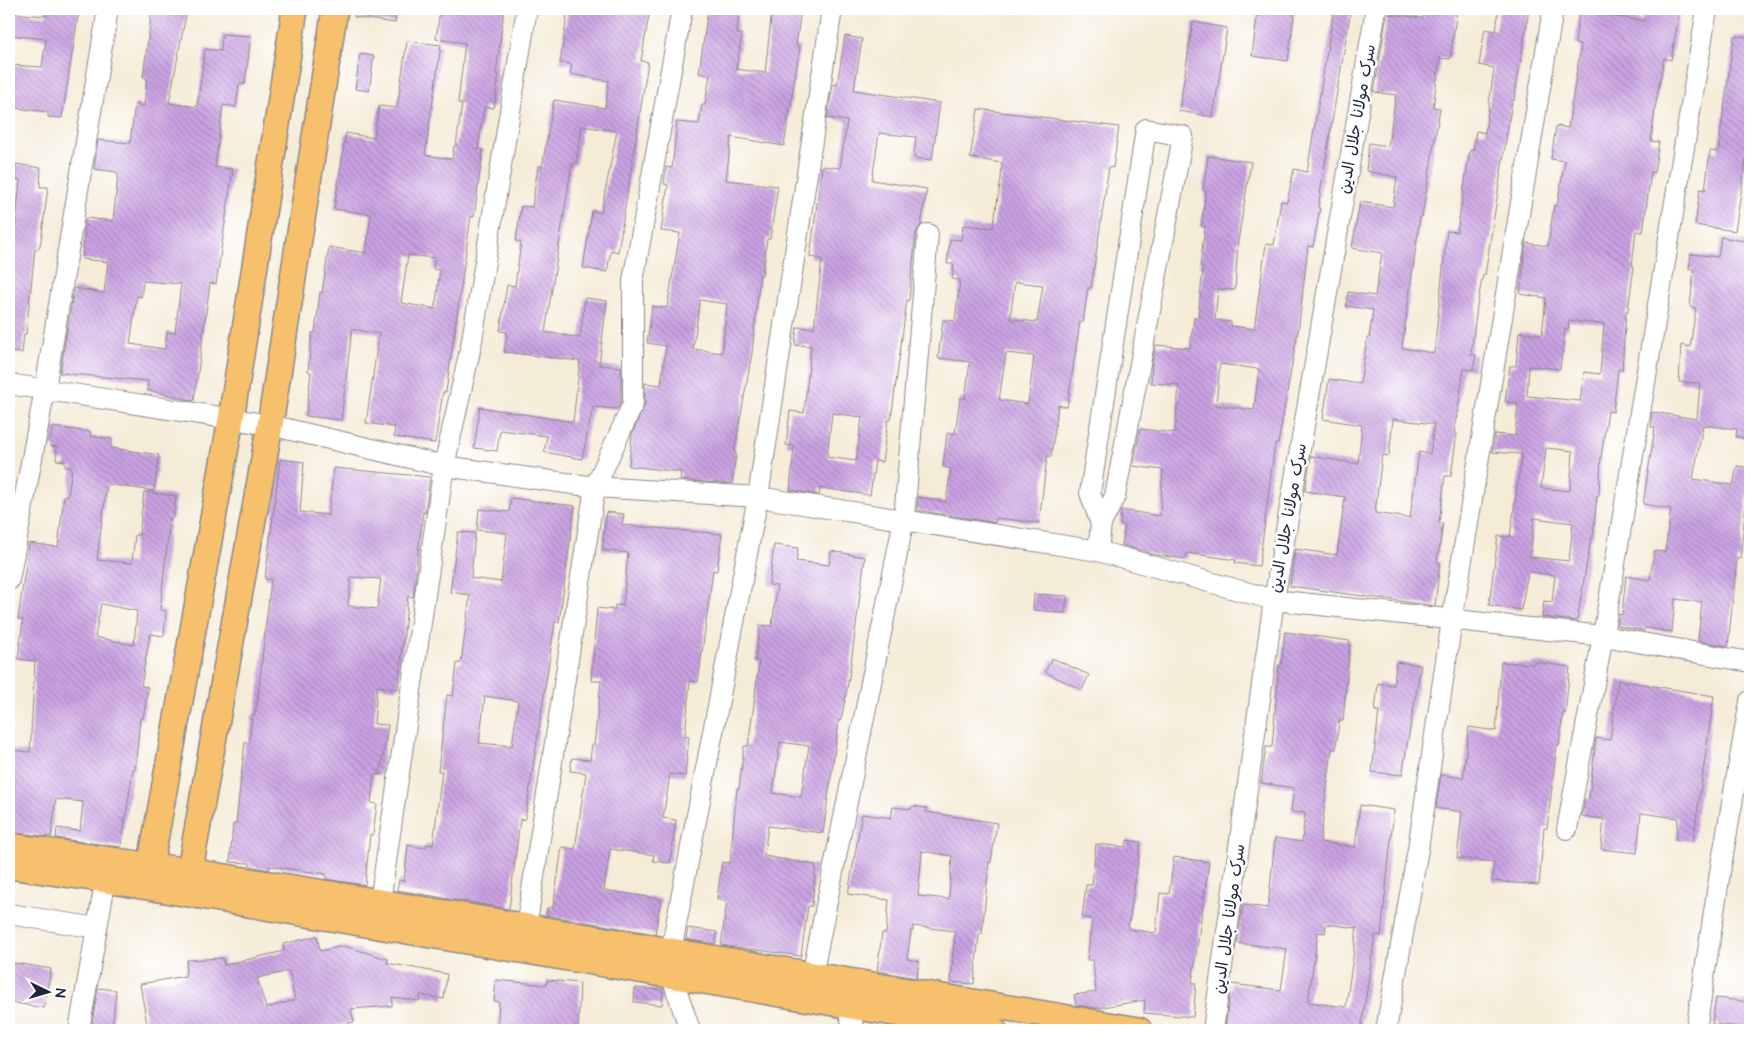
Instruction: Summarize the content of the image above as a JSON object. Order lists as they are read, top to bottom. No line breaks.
{"streets":{"street":["سرک مولانا جلال الدین"]},"north":"right"}
